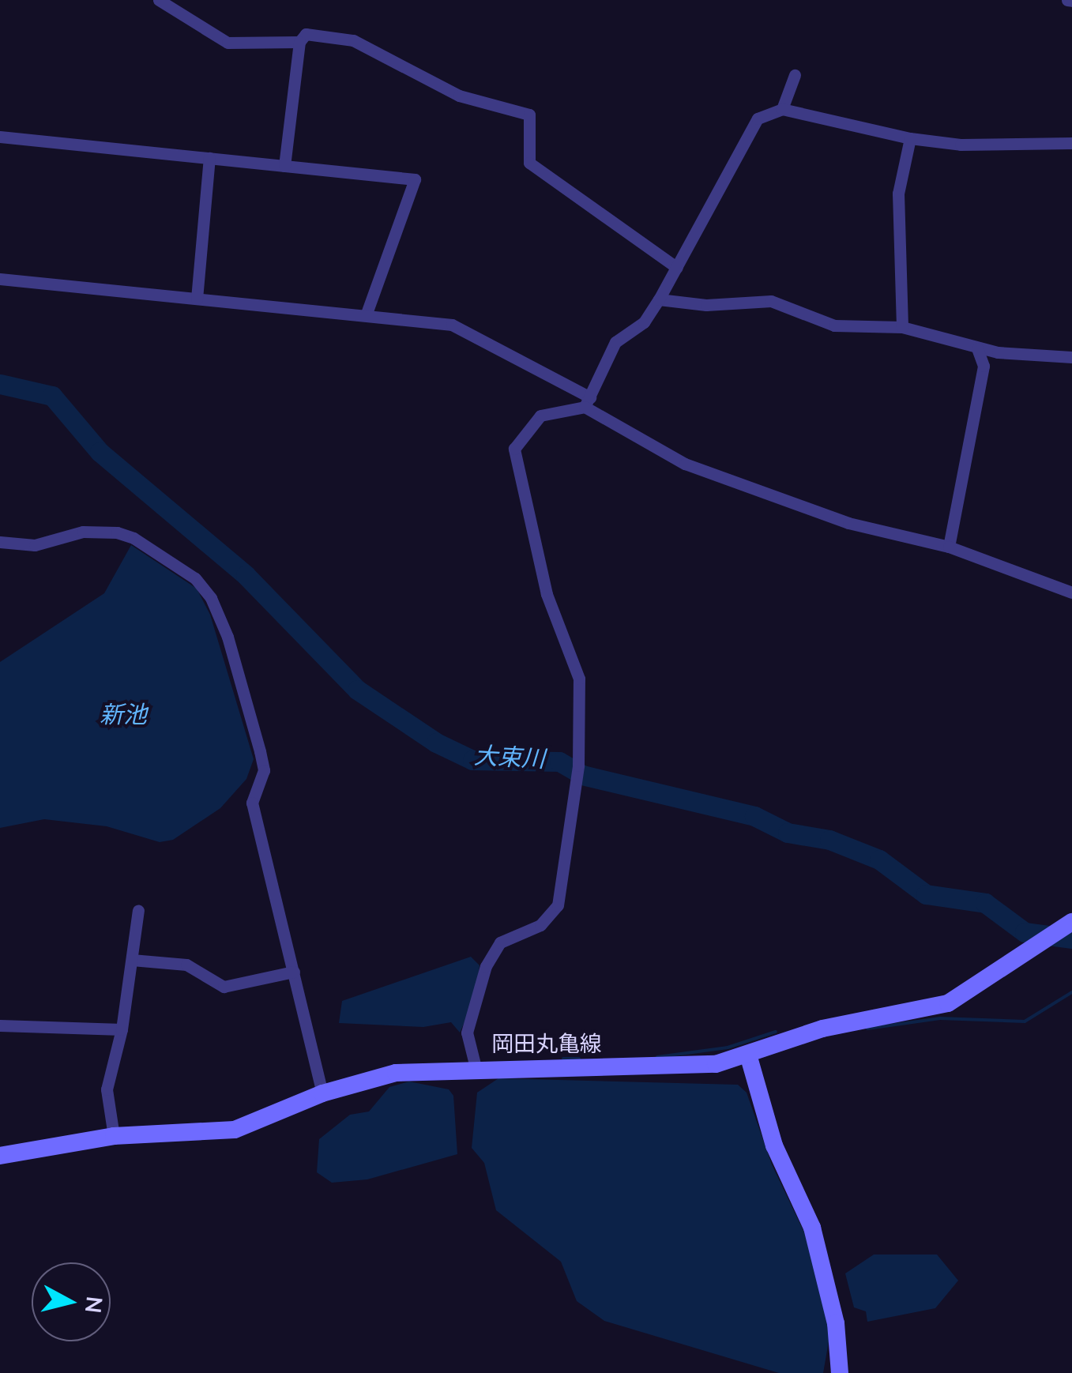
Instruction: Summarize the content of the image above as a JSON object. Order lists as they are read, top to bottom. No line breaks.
{"streets":{"main road":["岡田丸亀線"]},"water":["新池","大束川"],"north":"right"}
